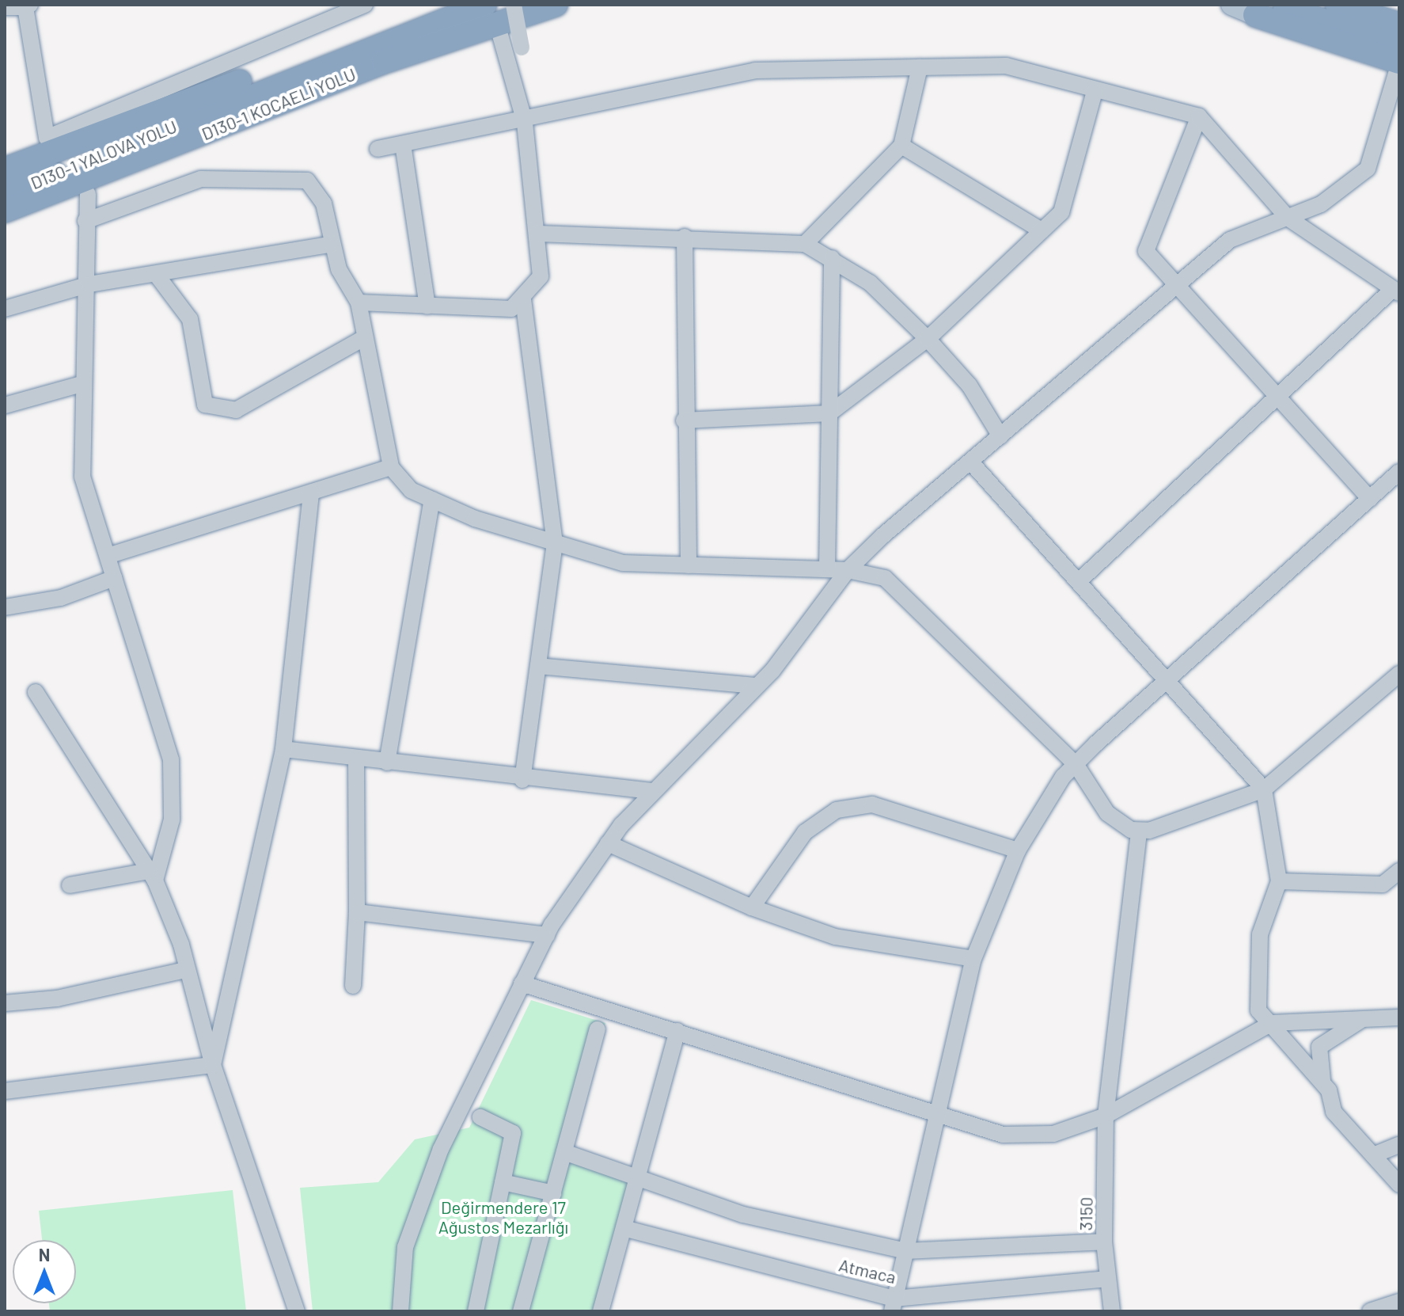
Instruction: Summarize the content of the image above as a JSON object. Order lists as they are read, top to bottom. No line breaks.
{"streets":{"highway":["D130-1 YALOVA YOLU"],"street":["3150","Atmaca"]},"crossings":[["3150","Atmaca"]],"parks":["Değirmendere 17 Ağustos Mezarlığı"],"north":"top"}
